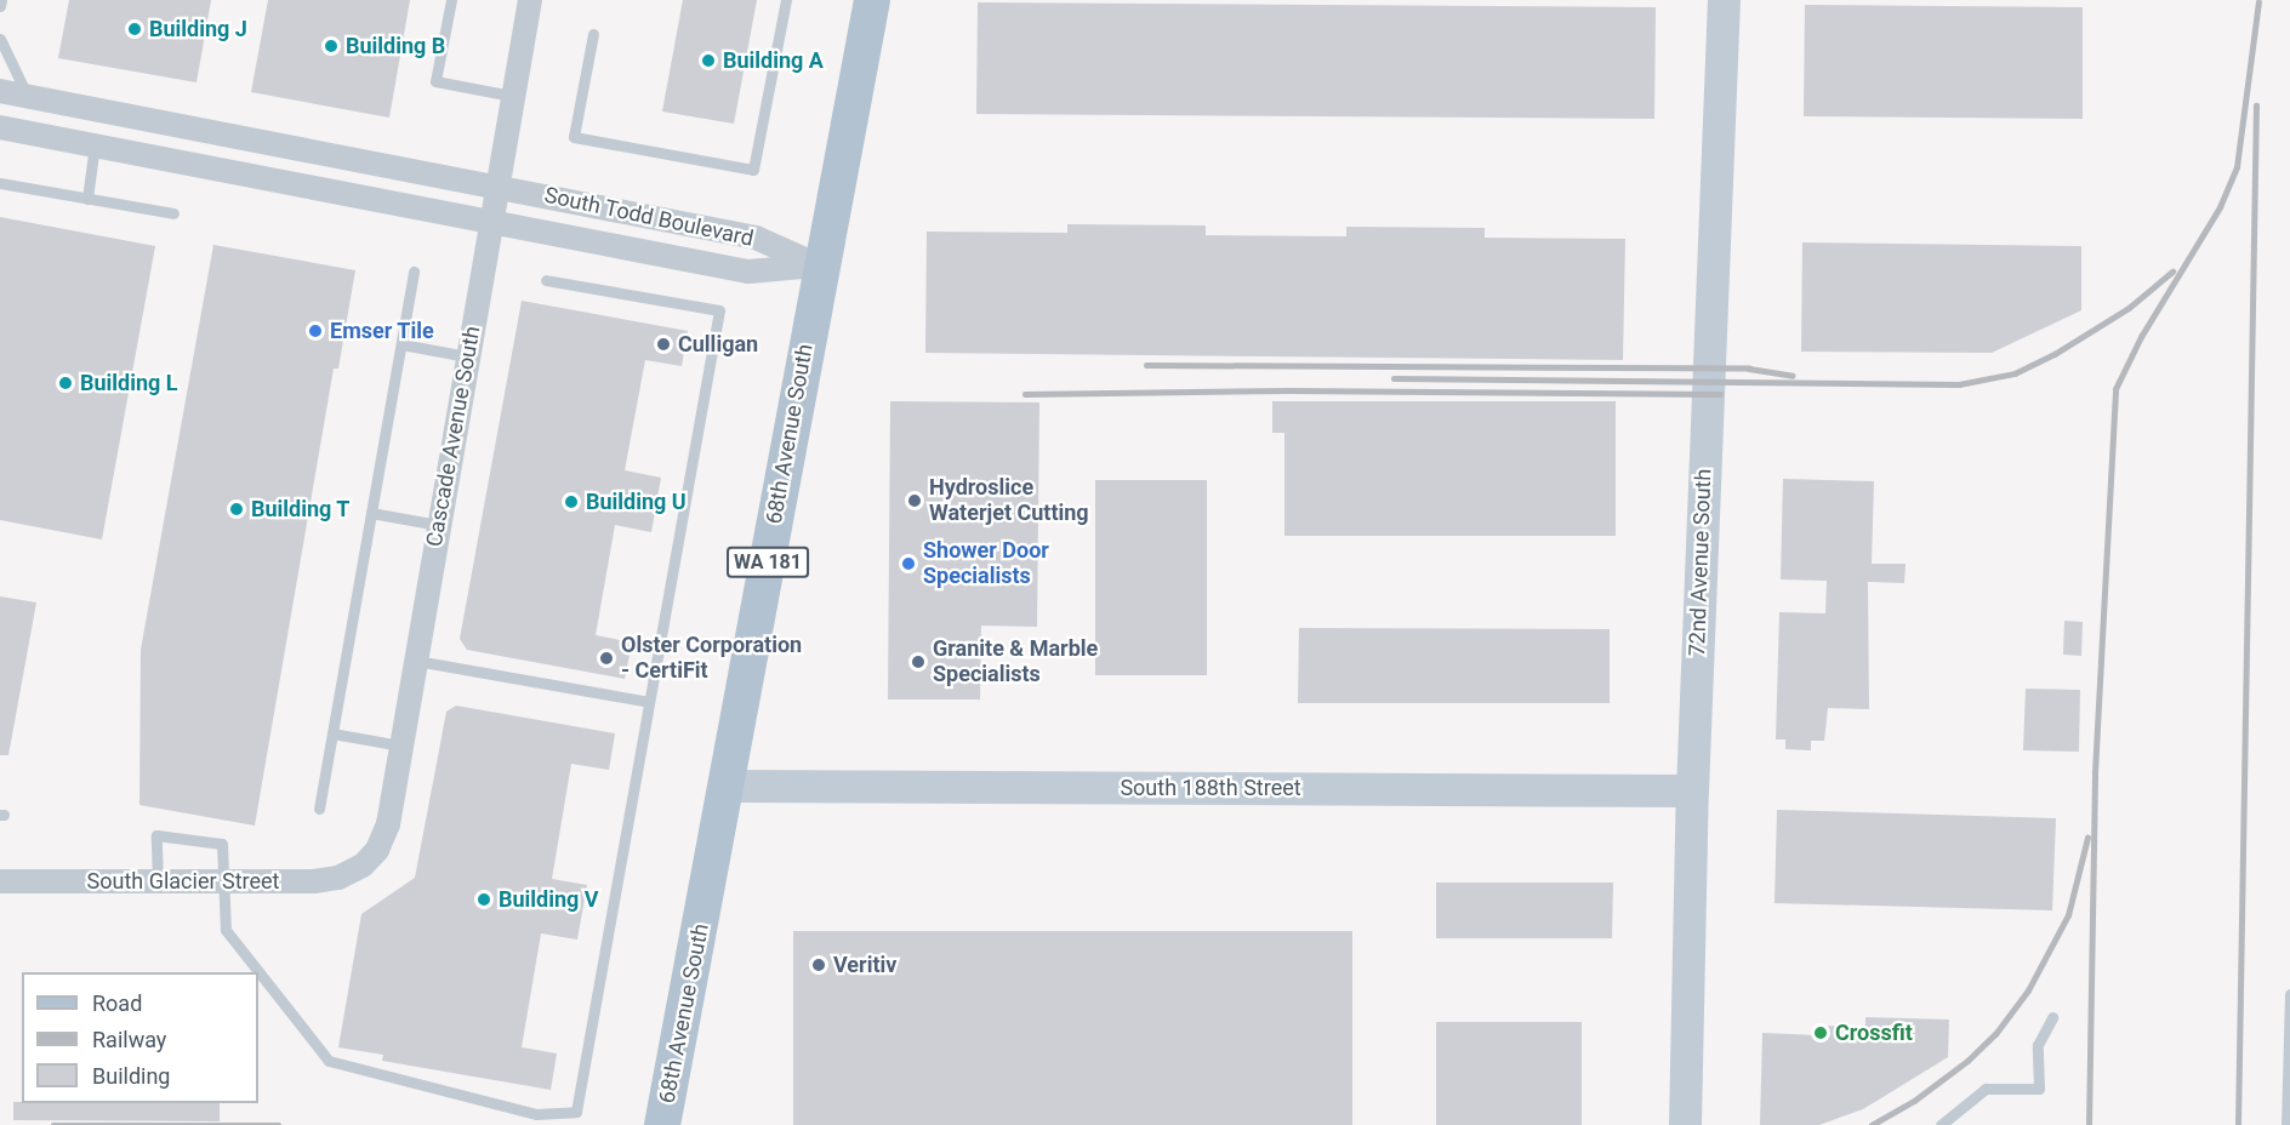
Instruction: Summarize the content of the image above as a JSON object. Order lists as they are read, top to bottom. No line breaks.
{"streets":{"main road":["68th Avenue South","WA 181"],"street":["South Todd Boulevard","Cascade Avenue South","72nd Avenue South","South 188th Street","South Glacier Street"]},"crossings":[["South Todd Boulevard","68th Avenue South"],["South Todd Boulevard","Cascade Avenue South"],["68th Avenue South","South 188th Street"],["Cascade Avenue South","South Glacier Street"],["72nd Avenue South","South 188th Street"]],"places":["Building J","Building B","Building A","Emser Tile","Culligan","Building L","Hydroslice Waterjet Cutting","Building U","Building T","Shower Door Specialists","Olster Corporation - CertiFit","Granite & Marble Specialists","Building V","Veritiv","Crossfit"],"legend":["Road","Railway","Building"]}
